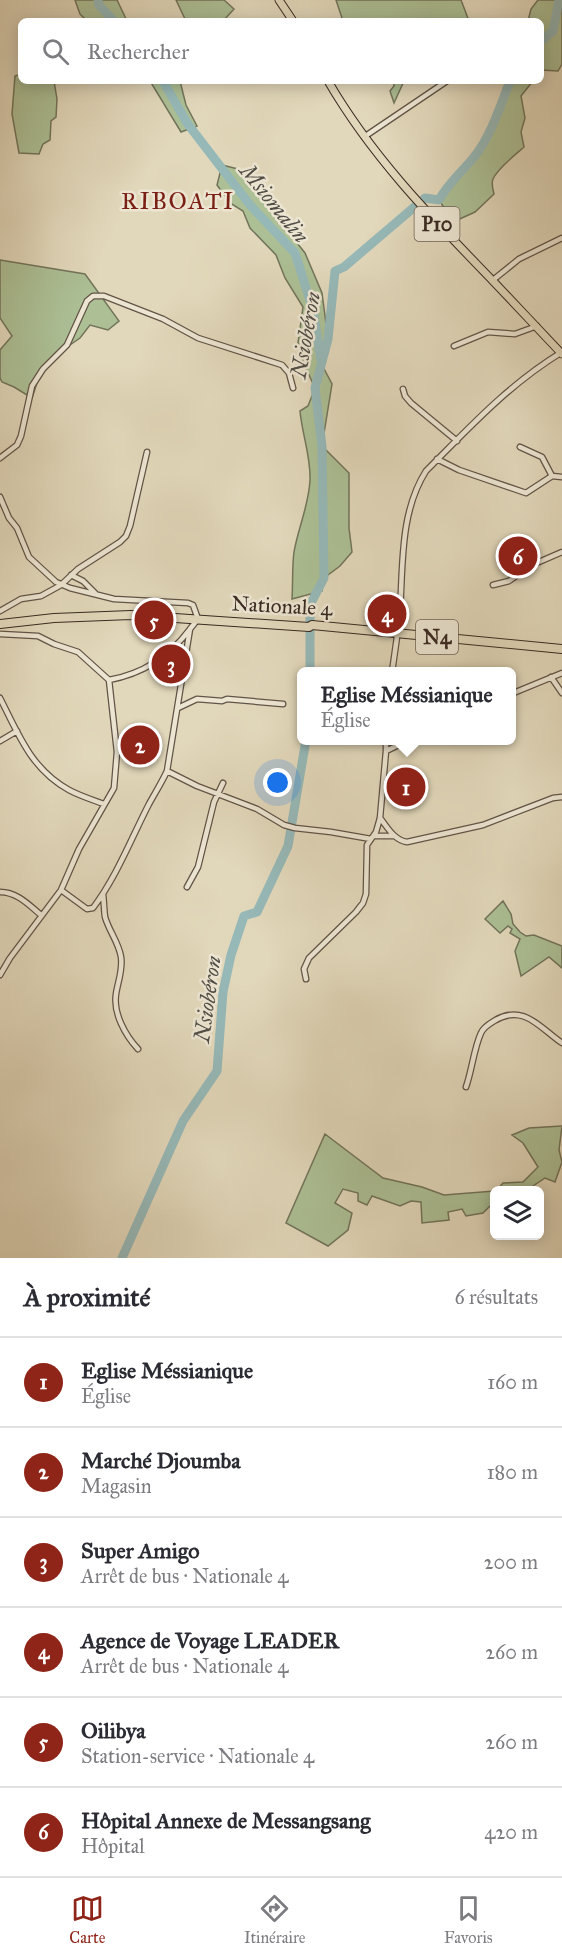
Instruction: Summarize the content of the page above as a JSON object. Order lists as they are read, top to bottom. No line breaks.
{"streets":{"highway":["Nationale 4","N4"],"main road":["P10"]},"districts":["RIBOATI"],"water":["Msiomalin","Nsiobéron"],"page":{"search":"Rechercher","pins":["6","4","5","3","2","1"],"popup":["Eglise Méssianique","Église"],"heading":["À proximité","6 résultats"],"list":[{"mark":"1","name":"Eglise Méssianique","note":"Église","value":"160 m"},{"mark":"2","name":"Marché Djoumba","note":"Magasin","value":"180 m"},{"mark":"3","name":"Super Amigo","note":"Arrêt de bus · Nationale 4","value":"200 m"},{"mark":"4","name":"Agence de Voyage LEADER","note":"Arrêt de bus · Nationale 4","value":"260 m"},{"mark":"5","name":"Oilibya","note":"Station-service · Nationale 4","value":"260 m"},{"mark":"6","name":"Hôpital Annexe de Messangsang","note":"Hôpital","value":"420 m"}],"nav":["Carte","Itinéraire","Favoris"]}}
